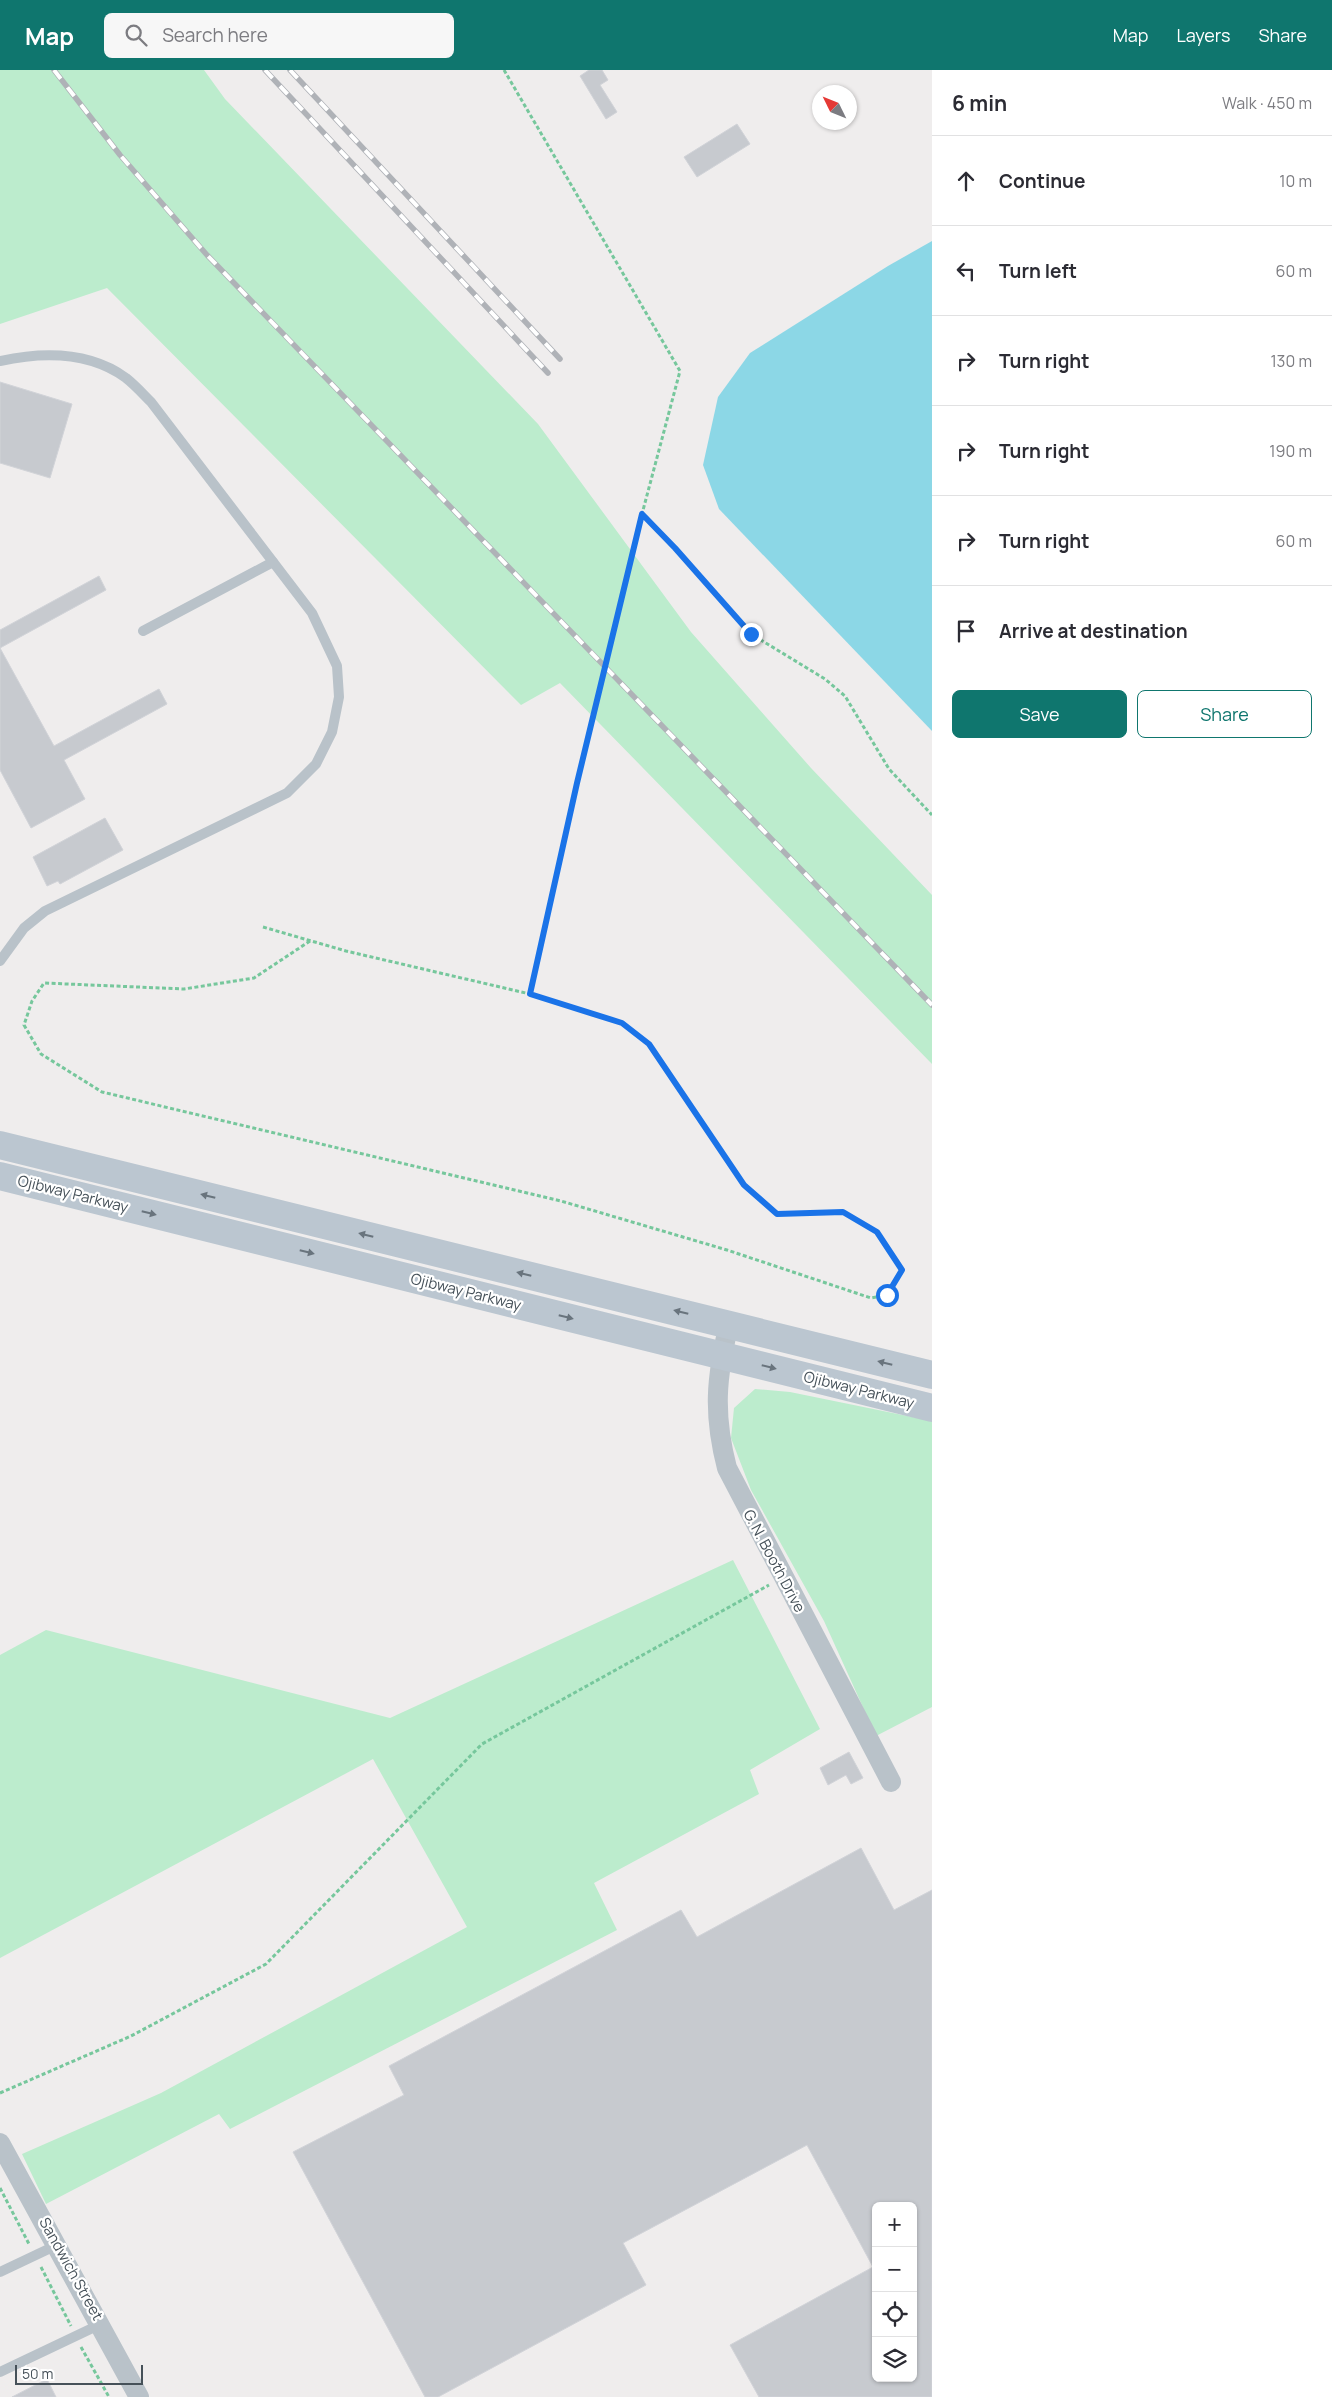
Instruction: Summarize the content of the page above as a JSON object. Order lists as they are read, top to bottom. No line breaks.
{"streets":{"main road":["Ojibway Parkway"],"street":["G. N. Booth Drive","Sandwich Street"]},"crossings":[["Ojibway Parkway","G. N. Booth Drive"]],"scale_bar":"50 m","north":"top left","page":{"header":"Map","search":"Search here","nav":["Map","Layers","Share"],"heading":["6 min","Walk · 450 m"],"list":[["Continue","10 m"],["Turn left","60 m"],["Turn right","130 m"],["Turn right","190 m"],["Turn right","60 m"],"Arrive at destination"],"buttons":["Save","Share"],"map_buttons":["+","−"],"scale":"50 m"}}
